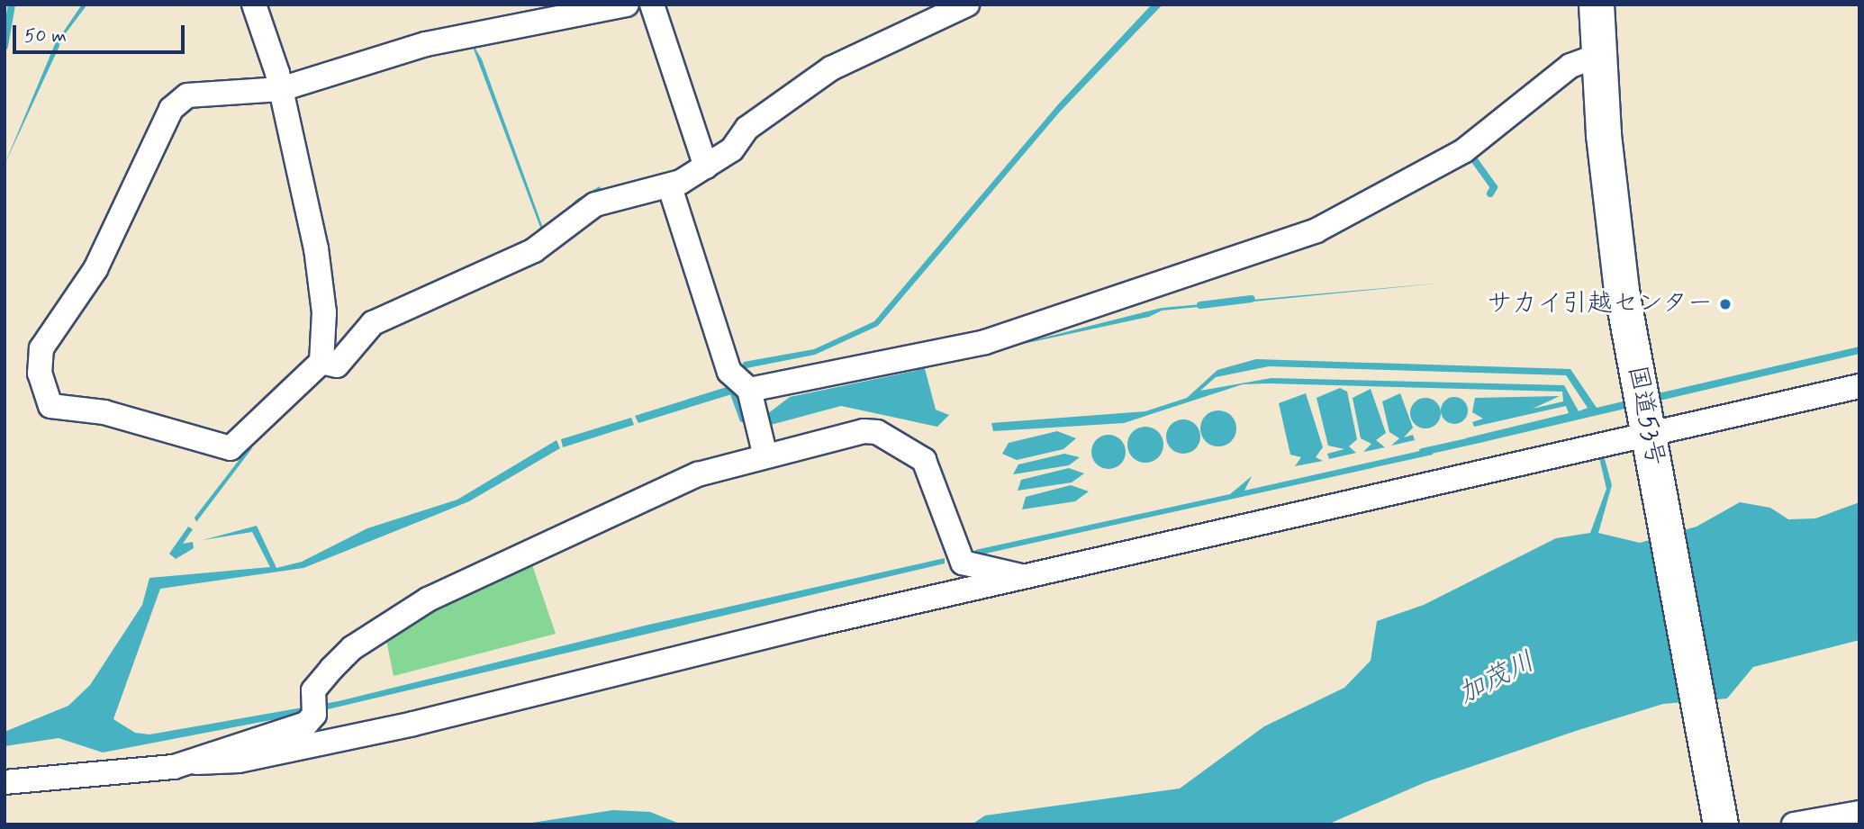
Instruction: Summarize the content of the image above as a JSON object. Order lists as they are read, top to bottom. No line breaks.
{"streets":{"highway":["国道53号"]},"water":["加茂川"],"places":["サカイ引越センター"],"scale_bar":"50 m"}
